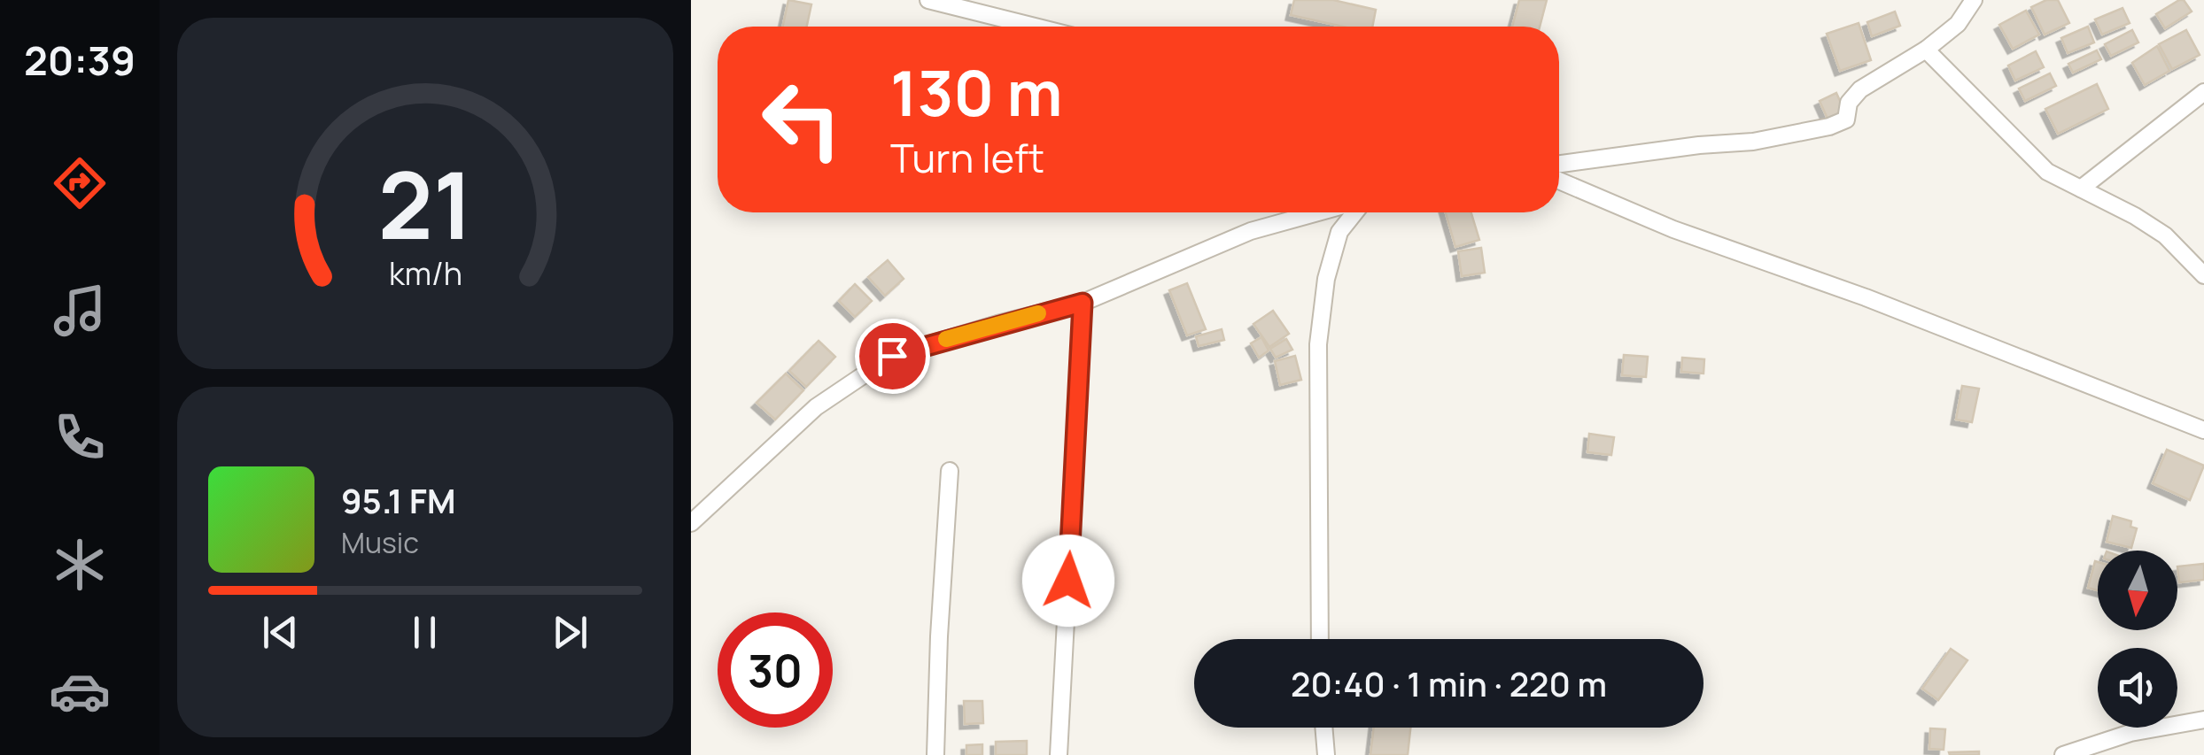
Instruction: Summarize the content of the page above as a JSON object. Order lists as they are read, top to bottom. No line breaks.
{"north":"bottom","page":{"tabs":"20:39","turn":["130 m","Turn left"],"song":["95.1 FM","Music"],"limit":"30","trip":"20:40 · 1 min · 220 m","gauge":["21","km/h"]}}
